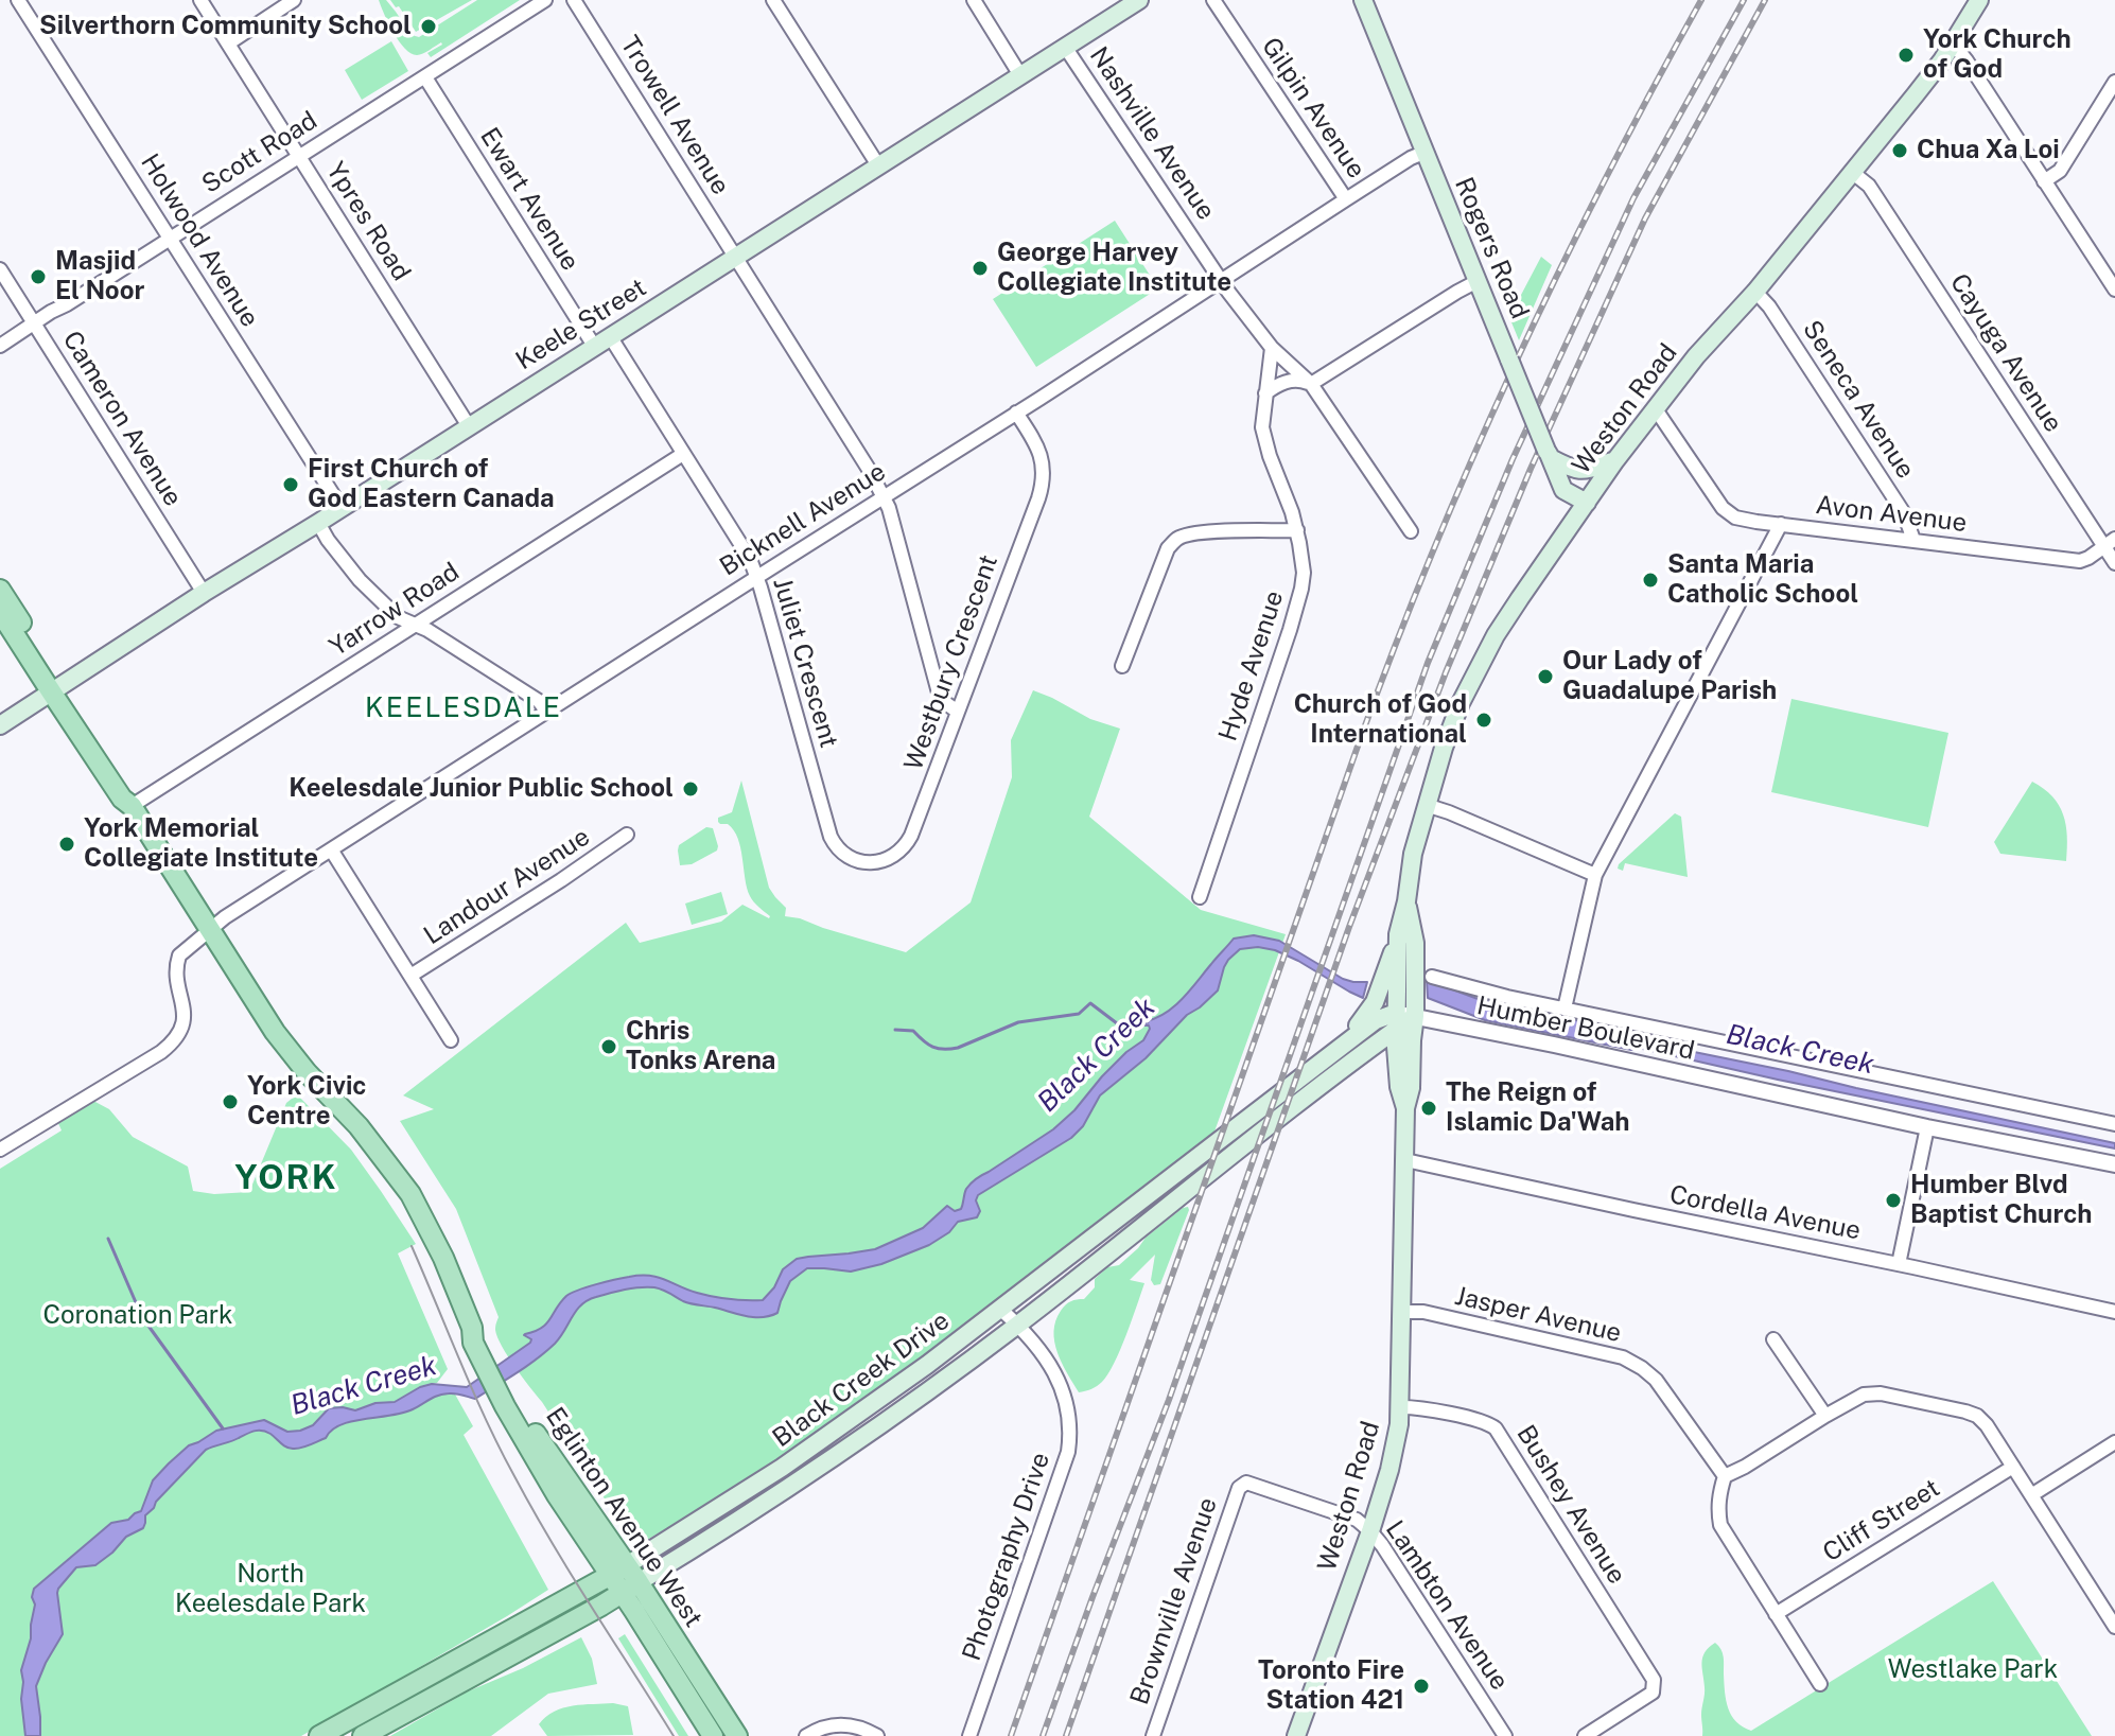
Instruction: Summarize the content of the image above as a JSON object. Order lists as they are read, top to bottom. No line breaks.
{"streets":{"main road":["Rogers Road","Keele Street","Weston Road","Black Creek Drive","Eglinton Avenue West"],"street":["Gilpin Avenue","Trowell Avenue","Nashville Avenue","Scott Road","Ewart Avenue","Ypres Road","Holwood Avenue","Cayuga Avenue","Seneca Avenue","Cameron Avenue","Avon Avenue","Bicknell Avenue","Yarrow Road","Juliet Crescent","Westbury Crescent","Hyde Avenue","Landour Avenue","Humber Boulevard","Cordella Avenue","Jasper Avenue","Bushey Avenue","Cliff Street","Photography Drive","Brownville Avenue","Lambton Avenue"]},"crossings":[["Gilpin Avenue","Bicknell Avenue"],["Trowell Avenue","Keele Street"],["Trowell Avenue","Bicknell Avenue"],["Trowell Avenue","Westbury Crescent"],["Nashville Avenue","Keele Street"],["Nashville Avenue","Bicknell Avenue"],["Nashville Avenue","Hyde Avenue"],["Scott Road","Ewart Avenue"],["Scott Road","Ypres Road"],["Scott Road","Holwood Avenue"],["Scott Road","Cameron Avenue"],["Ewart Avenue","Keele Street"],["Ewart Avenue","Juliet Crescent"],["Ypres Road","Keele Street"],["Holwood Avenue","Keele Street"],["Rogers Road","Weston Road"],["Rogers Road","Bicknell Avenue"],["Keele Street","Cameron Avenue"],["Keele Street","Juliet Crescent"],["Keele Street","Eglinton Avenue West"],["Cayuga Avenue","Weston Road"],["Cayuga Avenue","Avon Avenue"],["Seneca Avenue","Weston Road"],["Seneca Avenue","Avon Avenue"],["Weston Road","Humber Boulevard"],["Weston Road","Cordella Avenue"],["Weston Road","Jasper Avenue"],["Weston Road","Black Creek Drive"],["Weston Road","Bushey Avenue"],["Weston Road","Lambton Avenue"],["Avon Avenue","Humber Boulevard"],["Bicknell Avenue","Juliet Crescent"],["Bicknell Avenue","Westbury Crescent"],["Bicknell Avenue","Eglinton Avenue West"],["Yarrow Road","Juliet Crescent"],["Yarrow Road","Eglinton Avenue West"],["Juliet Crescent","Westbury Crescent"],["Humber Boulevard","Black Creek Drive"],["Black Creek Drive","Eglinton Avenue West"],["Black Creek Drive","Photography Drive"],["Brownville Avenue","Lambton Avenue"]],"districts":["KEELESDALE","YORK"],"water":["Black Creek"],"parks":["Coronation Park","North Keelesdale Park","Westlake Park"],"places":["Silverthorn Community School","York Church of God","Chua Xa Loi","George Harvey Collegiate Institute","Masjid El Noor","First Church of God Eastern Canada","Santa Maria Catholic School","Our Lady of Guadalupe Parish","Church of God International","Keelesdale Junior Public School","York Memorial Collegiate Institute","Chris Tonks Arena","York Civic Centre","The Reign of Islamic Da'Wah","Humber Blvd Baptist Church","Toronto Fire Station 421"]}
